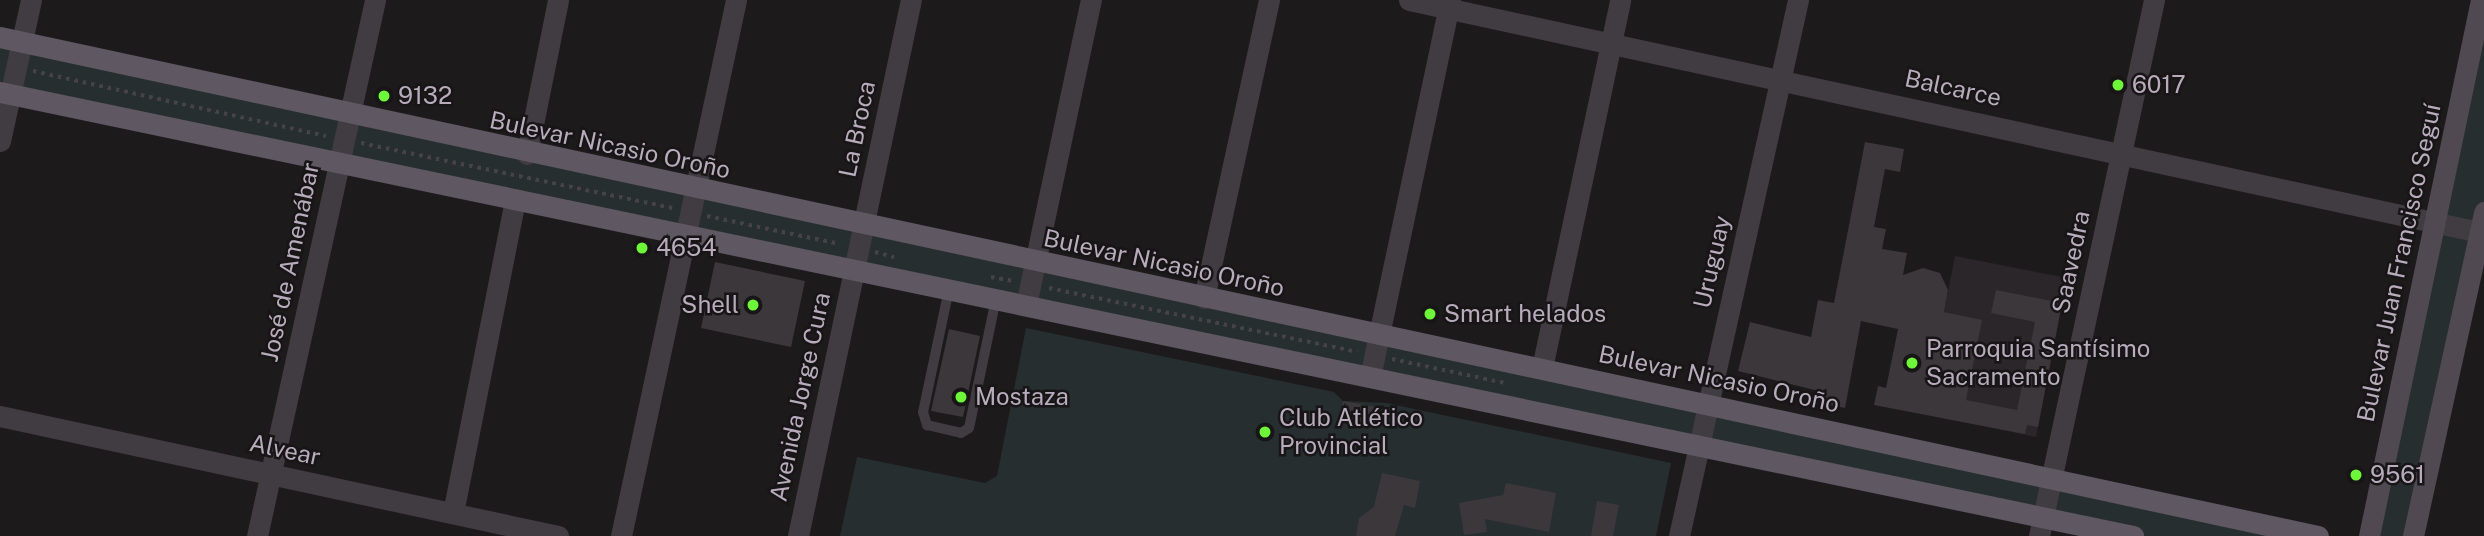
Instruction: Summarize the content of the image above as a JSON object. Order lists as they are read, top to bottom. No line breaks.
{"streets":{"main road":["Bulevar Nicasio Oroño","Bulevar Juan Francisco Seguí"],"street":["Balcarce","La Broca","José de Amenábar","Uruguay","Saavedra","Avenida Jorge Cura","Alvear"]},"crossings":[["Balcarce","Uruguay"],["Balcarce","Saavedra"],["Balcarce","Bulevar Juan Francisco Seguí"],["La Broca","Bulevar Nicasio Oroño"],["La Broca","Avenida Jorge Cura"],["Bulevar Nicasio Oroño","José de Amenábar"],["Bulevar Nicasio Oroño","Uruguay"],["Bulevar Nicasio Oroño","Saavedra"],["José de Amenábar","Alvear"]],"places":["6017","9132","4654","Shell","Smart helados","Parroquia Santísimo Sacramento","Mostaza","Club Atlético Provincial","9561"]}
